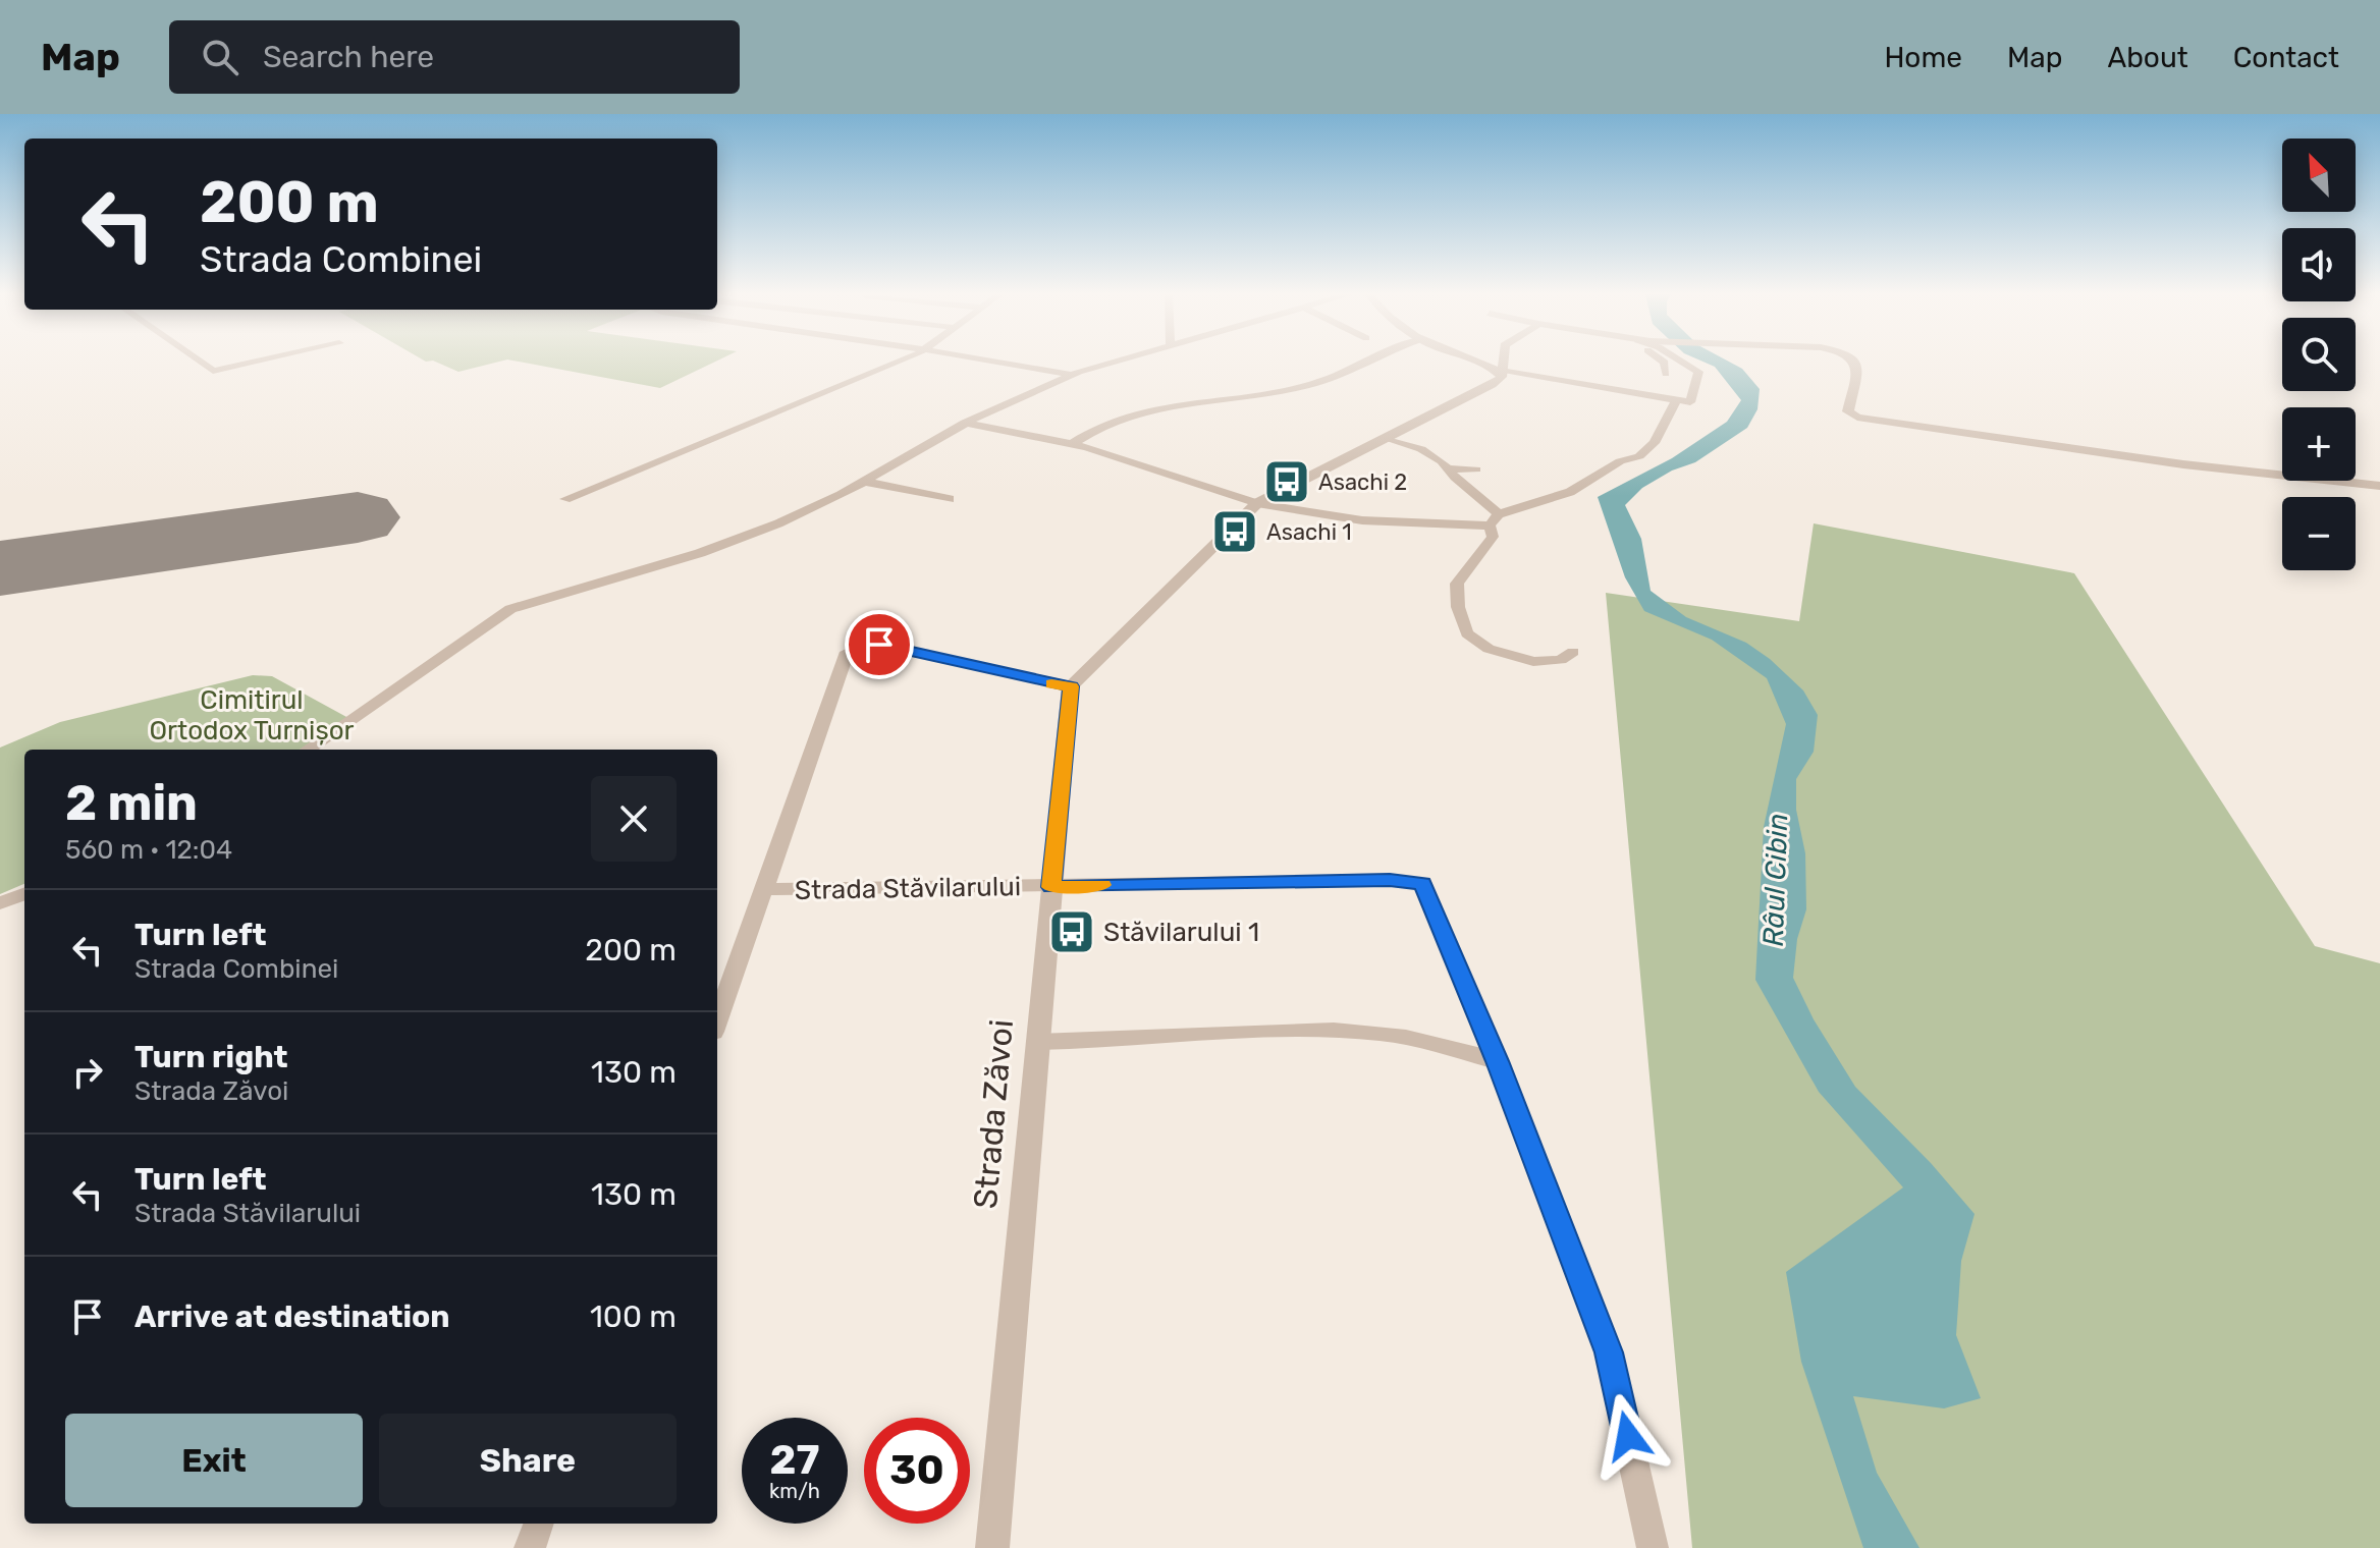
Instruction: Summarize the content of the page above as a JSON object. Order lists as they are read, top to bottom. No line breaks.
{"streets":{"street":["Strada Stăvilarului","Strada Zăvoi"]},"crossings":[["Strada Stăvilarului","Strada Zăvoi"]],"water":["Râul Cibin"],"parks":["Cimitirul Ortodox Turnișor"],"places":{"bus stop":["Asachi 2","Asachi 1","Stăvilarului 1"]},"north":"top left","page":{"header":"Map","search":"Search here","nav":["Home","Map","About","Contact"],"map_buttons":["+","−"],"turn":["200 m","Strada Combinei"],"heading":["2 min","560 m · 12:04"],"list":[{"name":"Turn left","note":"Strada Combinei","value":"200 m"},{"name":"Turn right","note":"Strada Zăvoi","value":"130 m"},{"name":"Turn left","note":"Strada Stăvilarului","value":"130 m"},{"name":"Arrive at destination","value":"100 m"}],"buttons":["Exit","Share"],"speed":"27 km/h","limit":"30"}}
